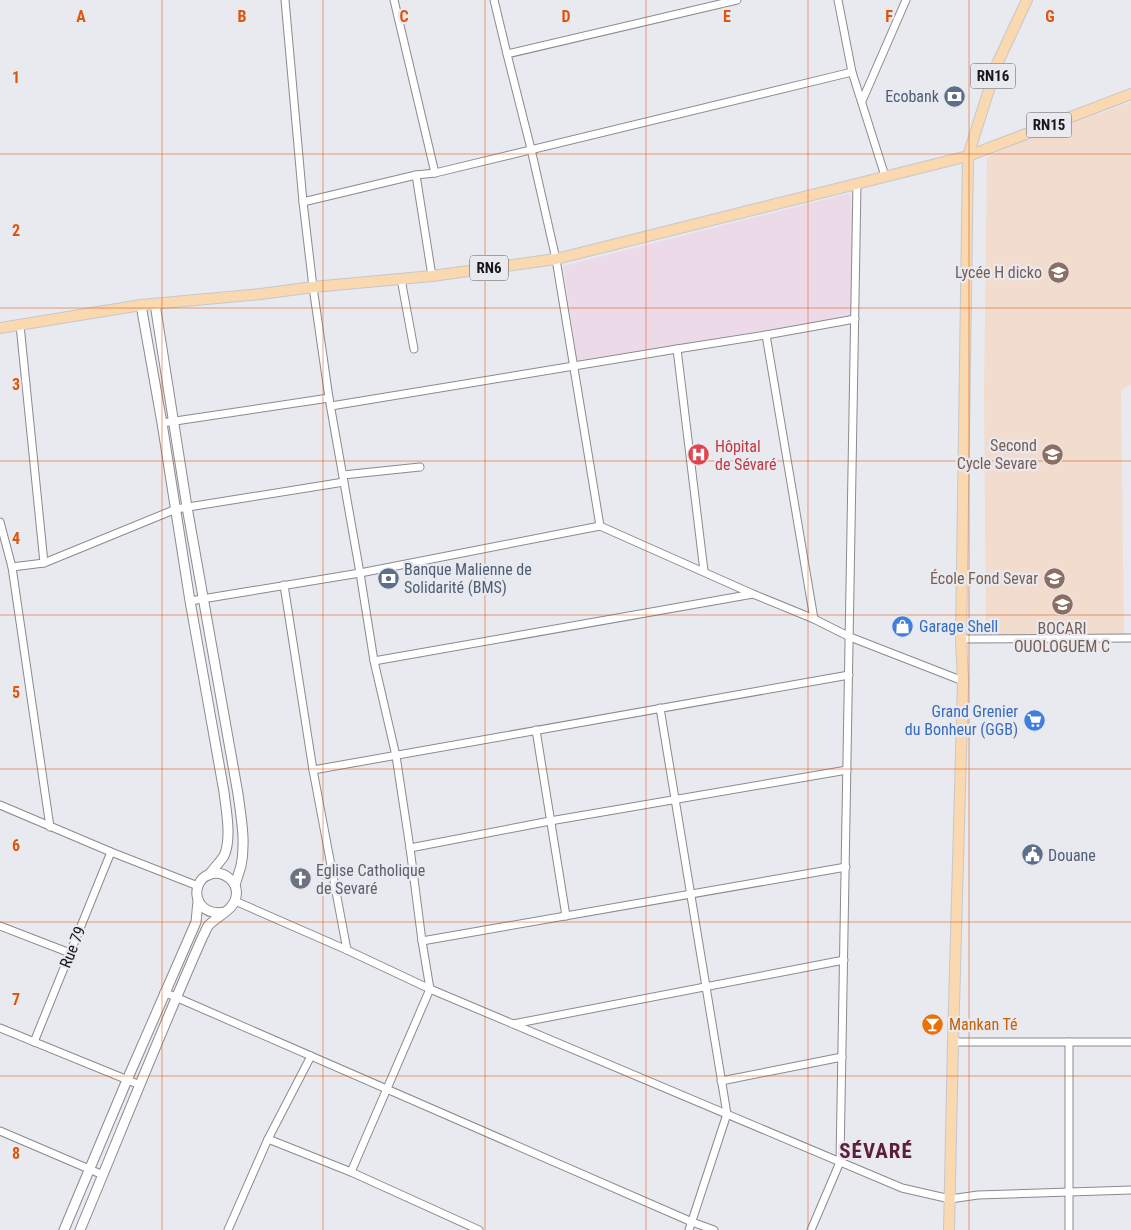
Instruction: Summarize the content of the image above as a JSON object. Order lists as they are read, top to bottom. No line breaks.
{"streets":{"main road":["RN16","RN15","RN6"],"street":["Rue 79"]},"crossings":[["RN16","RN15"],["RN16","RN6"],["RN15","RN6"]],"districts":["SÉVARÉ"],"places":{"bank":["Ecobank","Banque Malienne de Solidarité (BMS)"],"school or university":["Lycée H dicko","Second Cycle Sevare","École Fond Sevar","BOCARI OUOLOGUEM C"],"hospital":["Hôpital de Sévaré"],"shop":["Garage Shell"],"supermarket":["Grand Grenier du Bonheur (GGB)"],"public building":["Douane"],"church":["Eglise Catholique de Sevaré"],"bar":["Mankan Té"]},"grid":{"columns":["A","B","C","D","E","F","G"],"rows":["1","2","3","4","5","6","7","8"]}}
